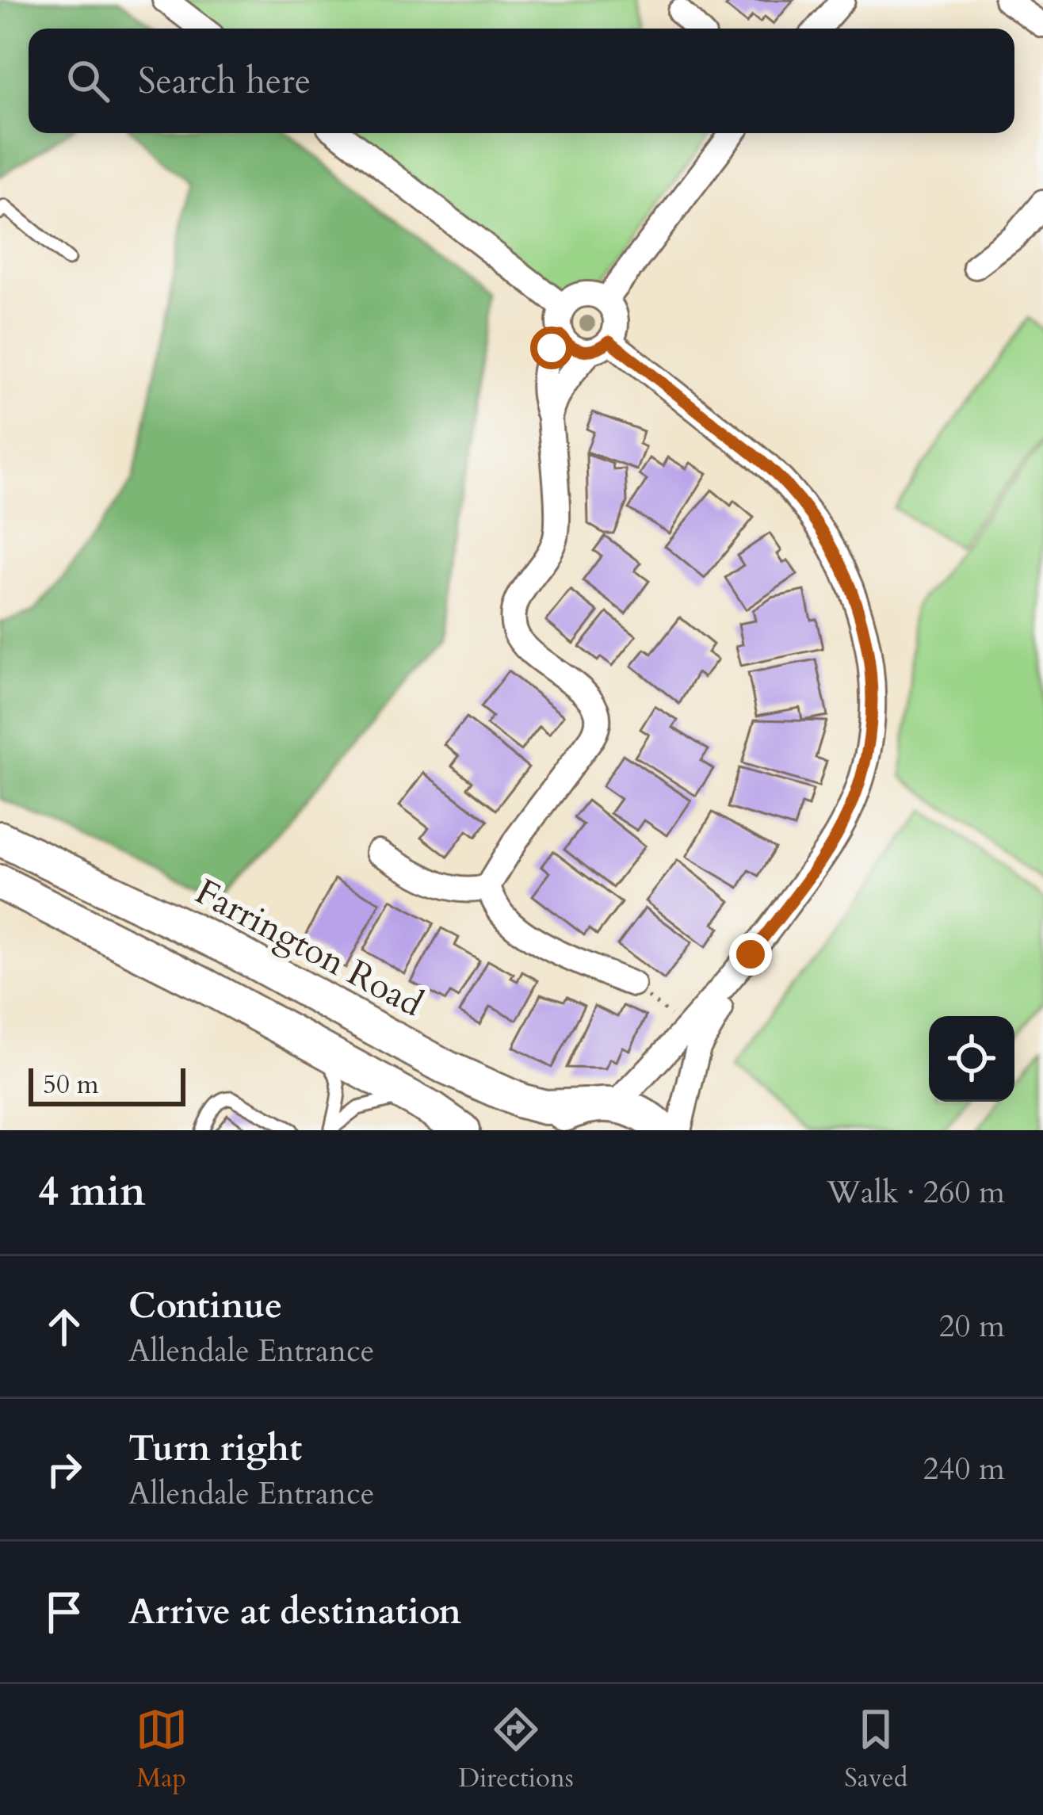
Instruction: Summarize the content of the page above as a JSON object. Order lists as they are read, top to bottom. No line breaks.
{"streets":{"main road":["Farrington Road"]},"scale_bar":"50 m","page":{"search":"Search here","scale":"50 m","heading":["4 min","Walk · 260 m"],"list":[["Continue","Allendale Entrance","20 m"],["Turn right","Allendale Entrance","240 m"],"Arrive at destination"],"nav":["Map","Directions","Saved"]}}
